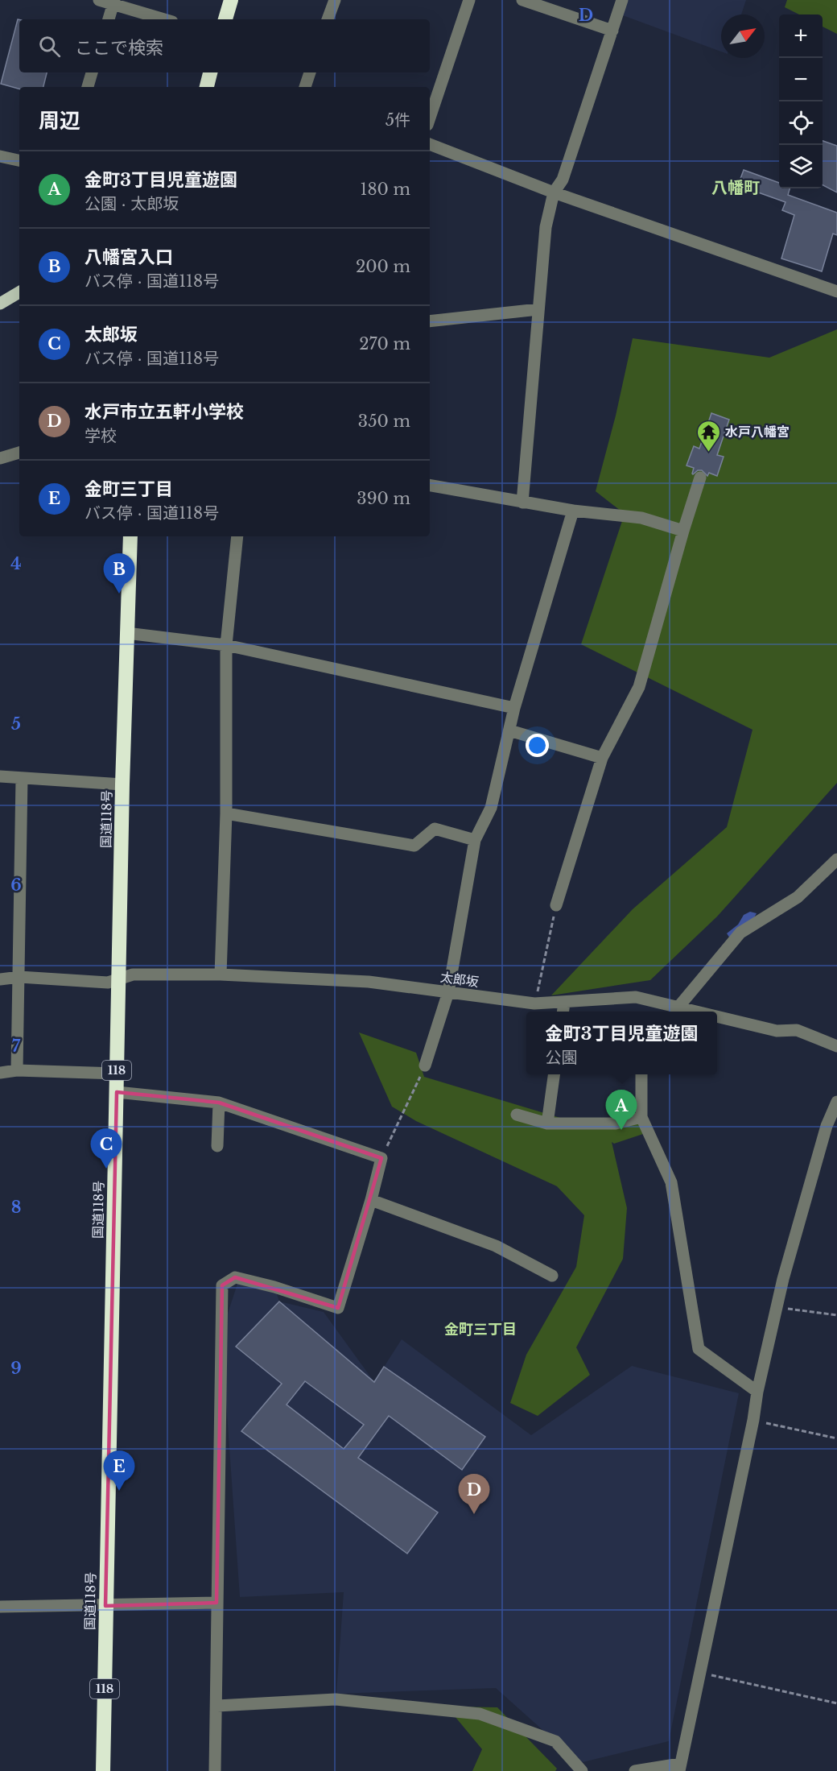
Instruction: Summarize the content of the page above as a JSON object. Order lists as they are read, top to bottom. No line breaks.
{"streets":{"highway":["国道118号","118"],"street":["太郎坂"]},"crossings":[["国道118号","太郎坂"]],"districts":["八幡町","金町三丁目"],"places":{"temple":["水戸八幡宮"]},"north":"top right","page":{"map_buttons":["+","−"],"search":"ここで検索","heading":["周辺","5件"],"list":[{"mark":"A","name":"金町3丁目児童遊園","note":"公園 · 太郎坂","value":"180 m"},{"mark":"B","name":"八幡宮入口","note":"バス停 · 国道118号","value":"200 m"},{"mark":"C","name":"太郎坂","note":"バス停 · 国道118号","value":"270 m"},{"mark":"D","name":"水戸市立五軒小学校","note":"学校","value":"350 m"},{"mark":"E","name":"金町三丁目","note":"バス停 · 国道118号","value":"390 m"}],"pins":["B","A","C","E","D"],"popup":["金町3丁目児童遊園","公園"]},"grid":{"columns":["D"],"rows":["4","5","6","7","8","9"]}}
